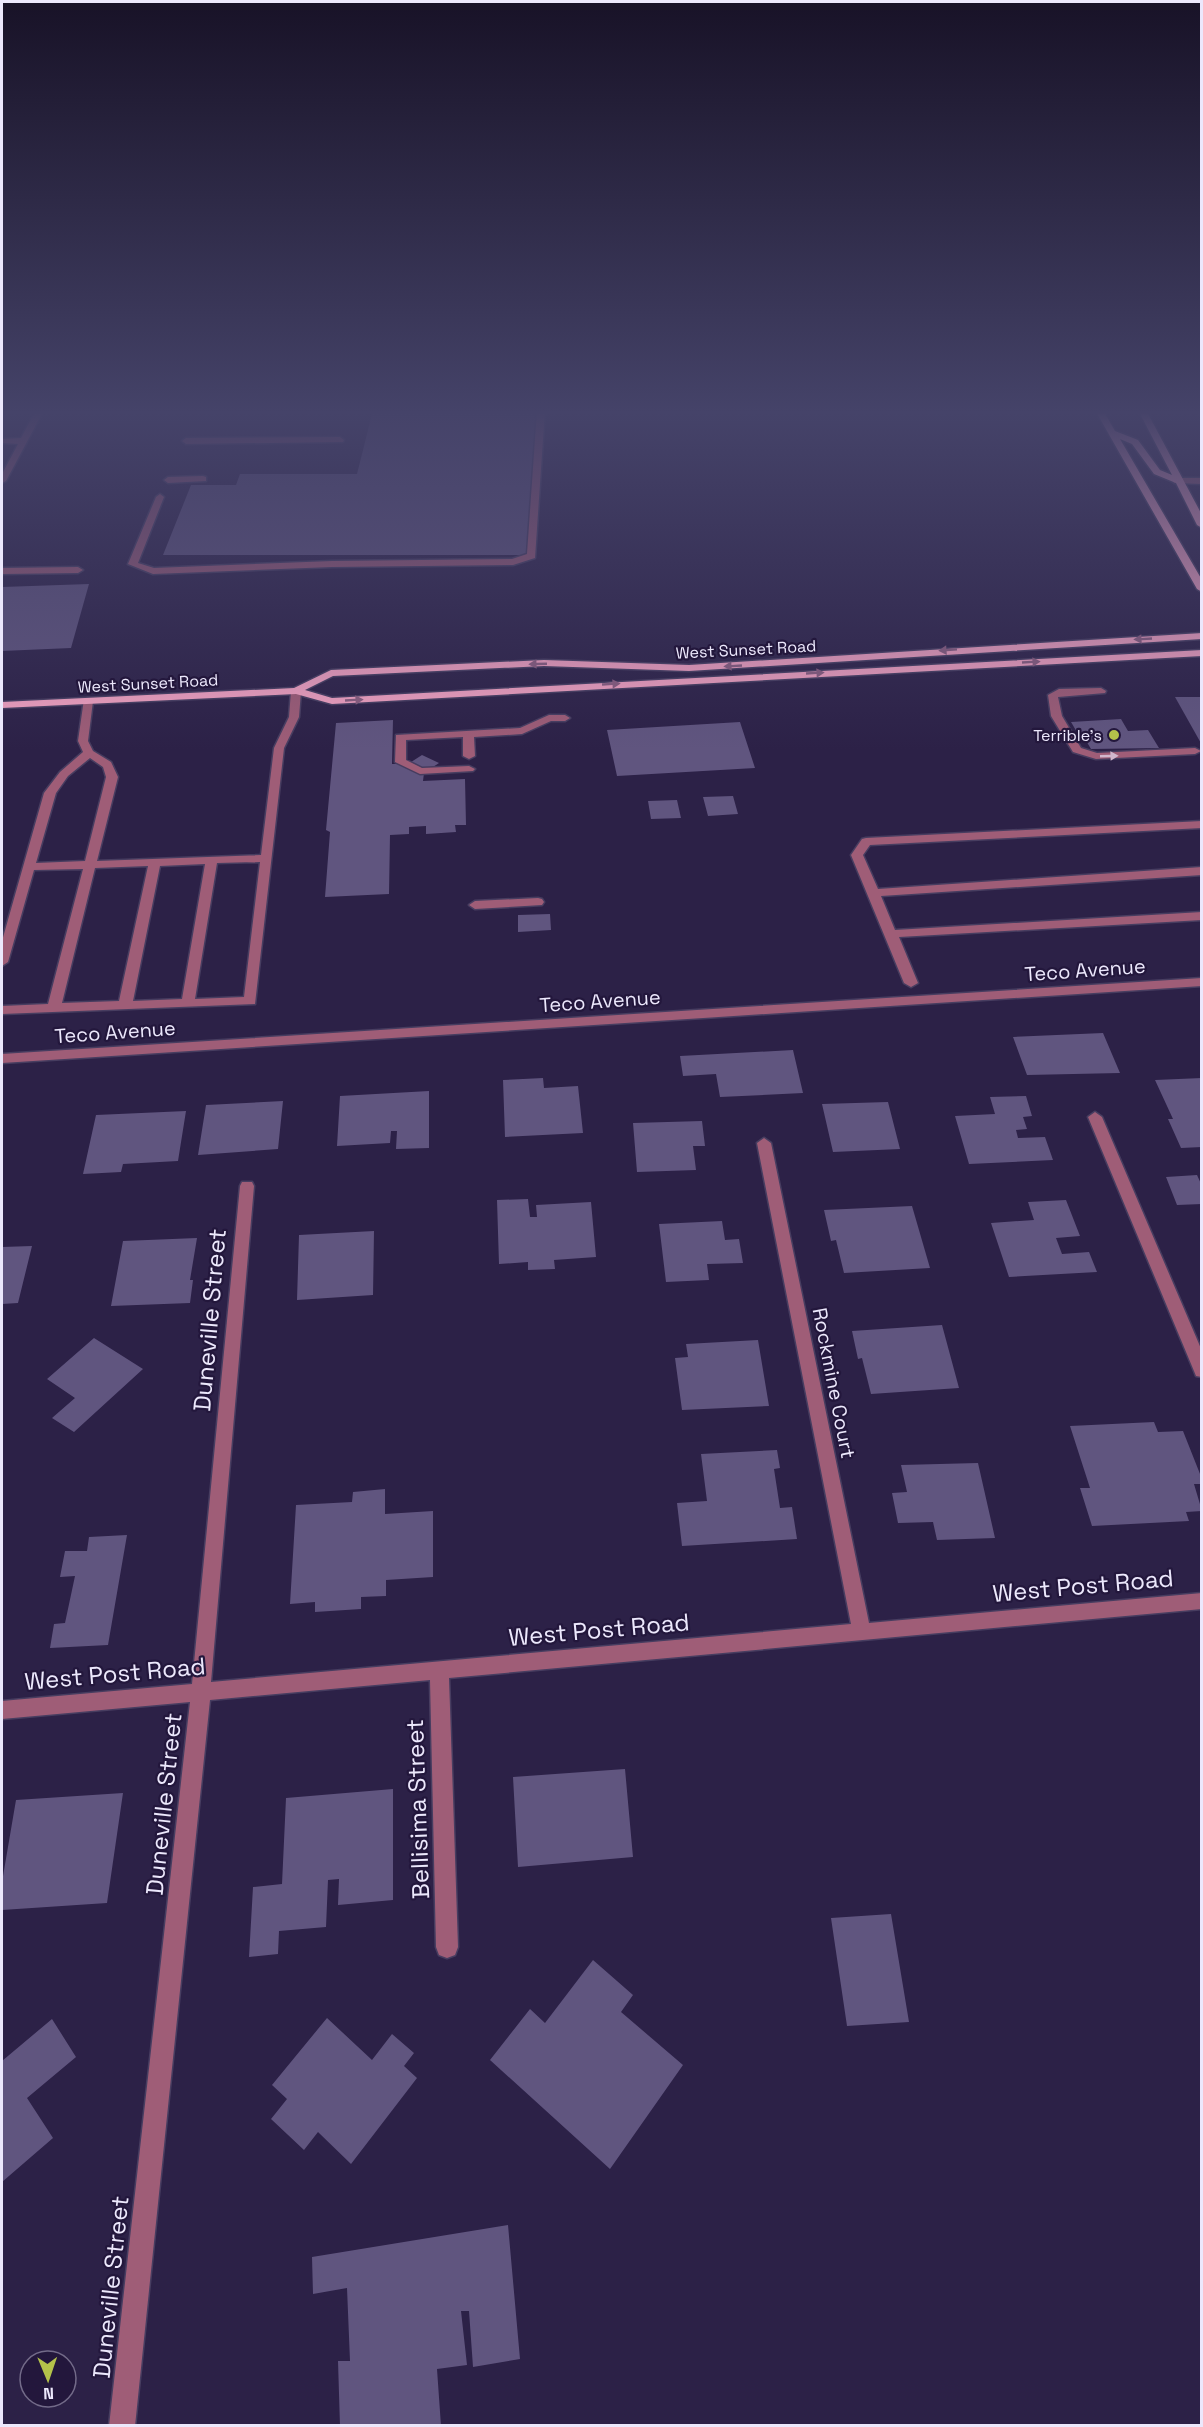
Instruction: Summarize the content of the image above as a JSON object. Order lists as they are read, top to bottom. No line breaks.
{"streets":{"main road":["West Sunset Road"],"street":["Teco Avenue","Duneville Street","Rockmine Court","West Post Road","Bellisima Street"]},"crossings":[["Duneville Street","West Post Road"],["Rockmine Court","West Post Road"],["West Post Road","Bellisima Street"]],"places":["Terrible's"],"north":"bottom"}
